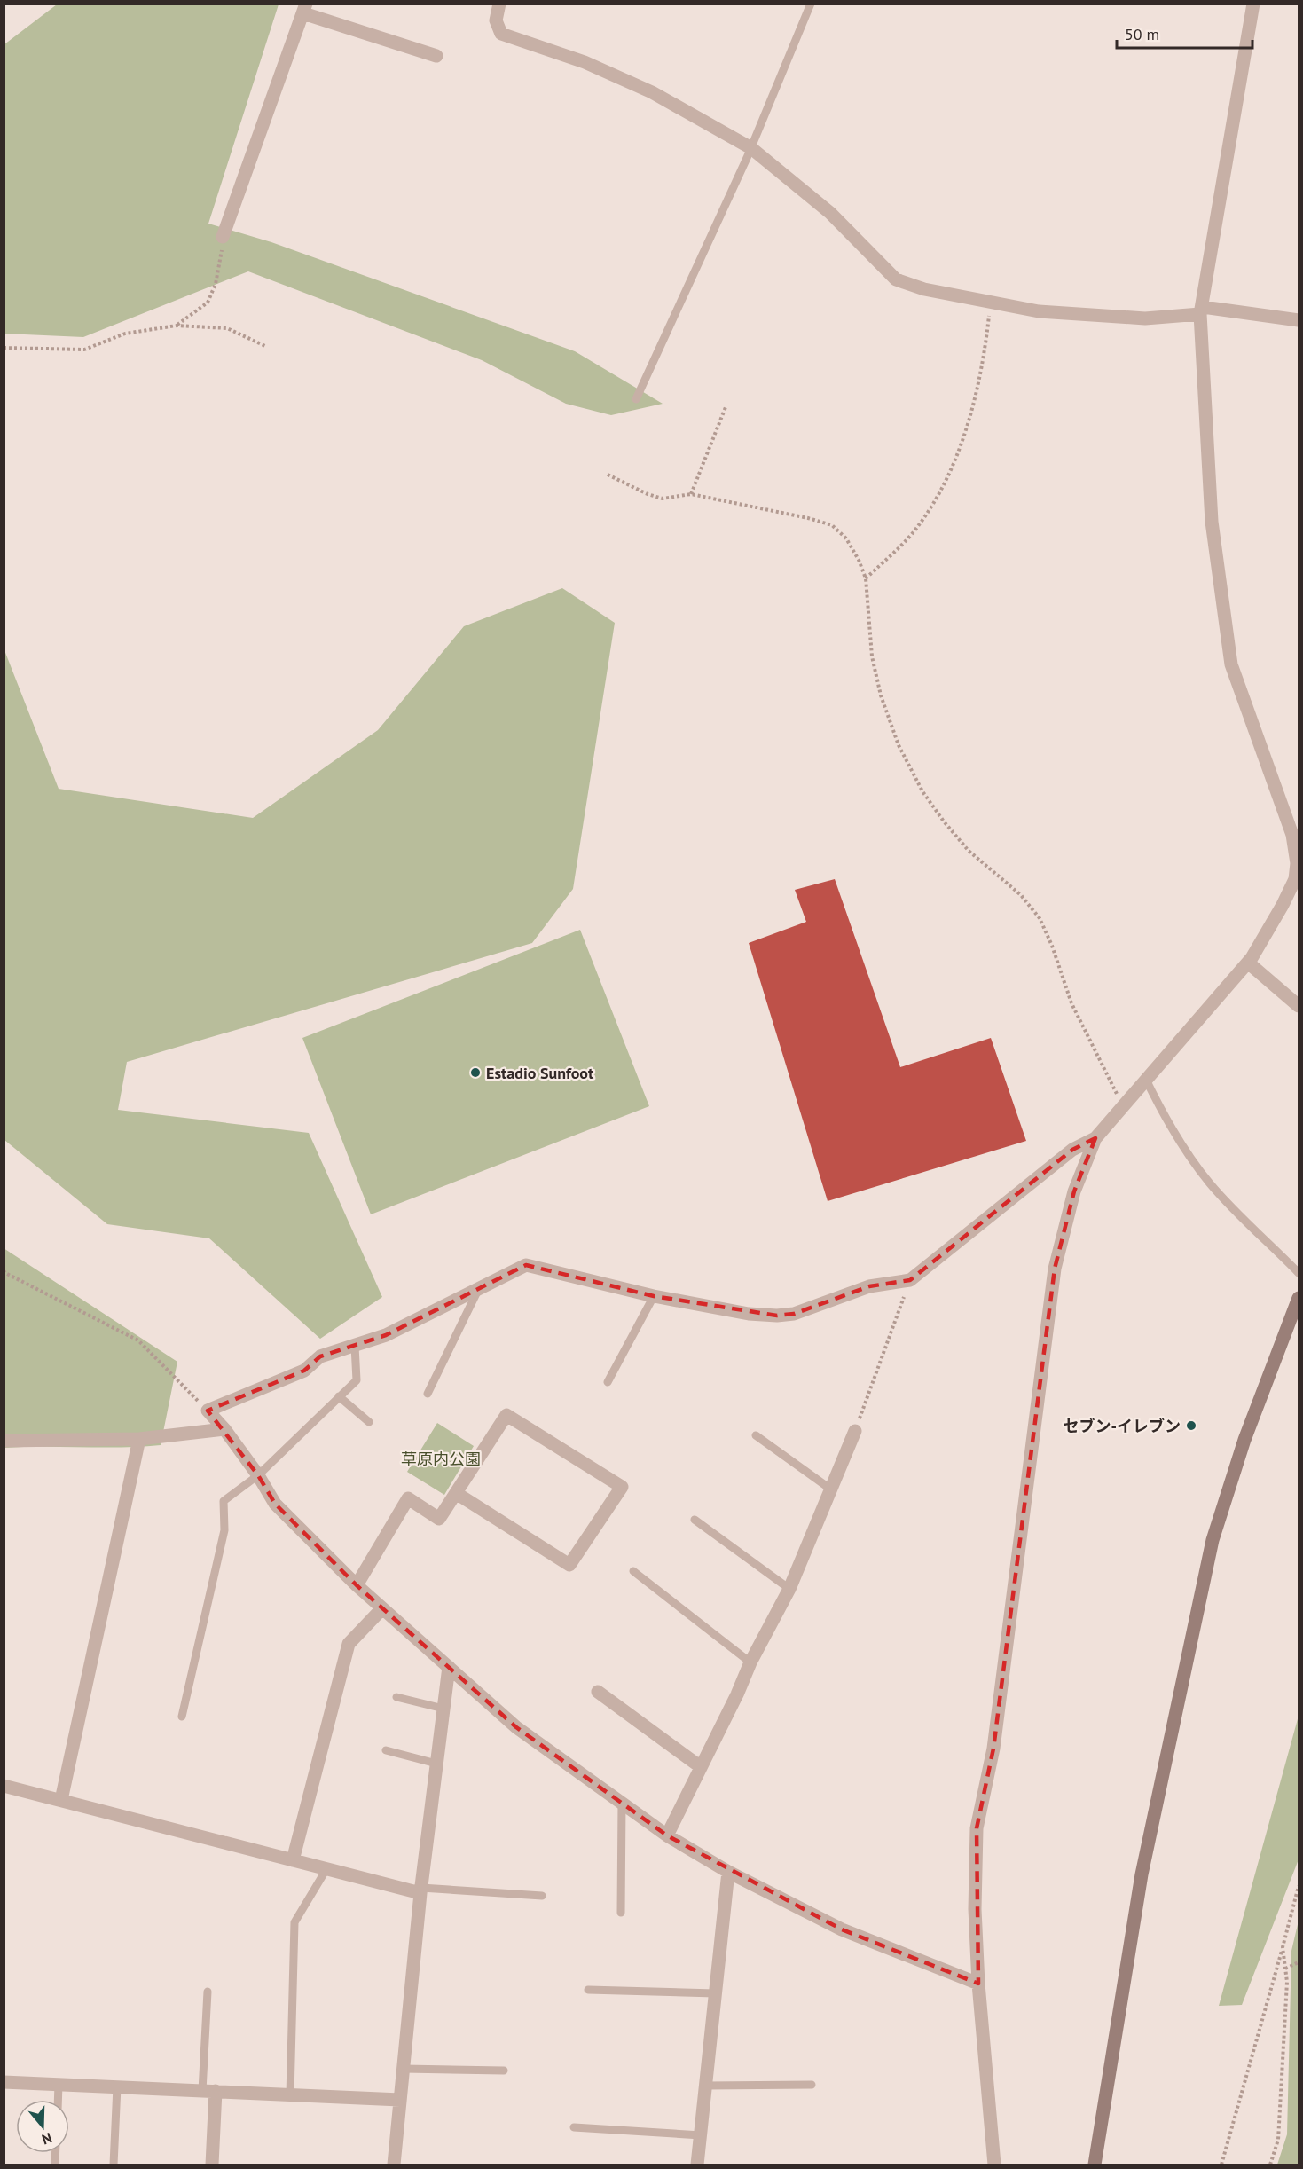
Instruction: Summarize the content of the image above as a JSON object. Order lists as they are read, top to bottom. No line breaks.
{"parks":["草原内公園"],"places":["Estadio Sunfoot","セブン-イレブン"],"scale_bar":"50 m","north":"bottom"}
